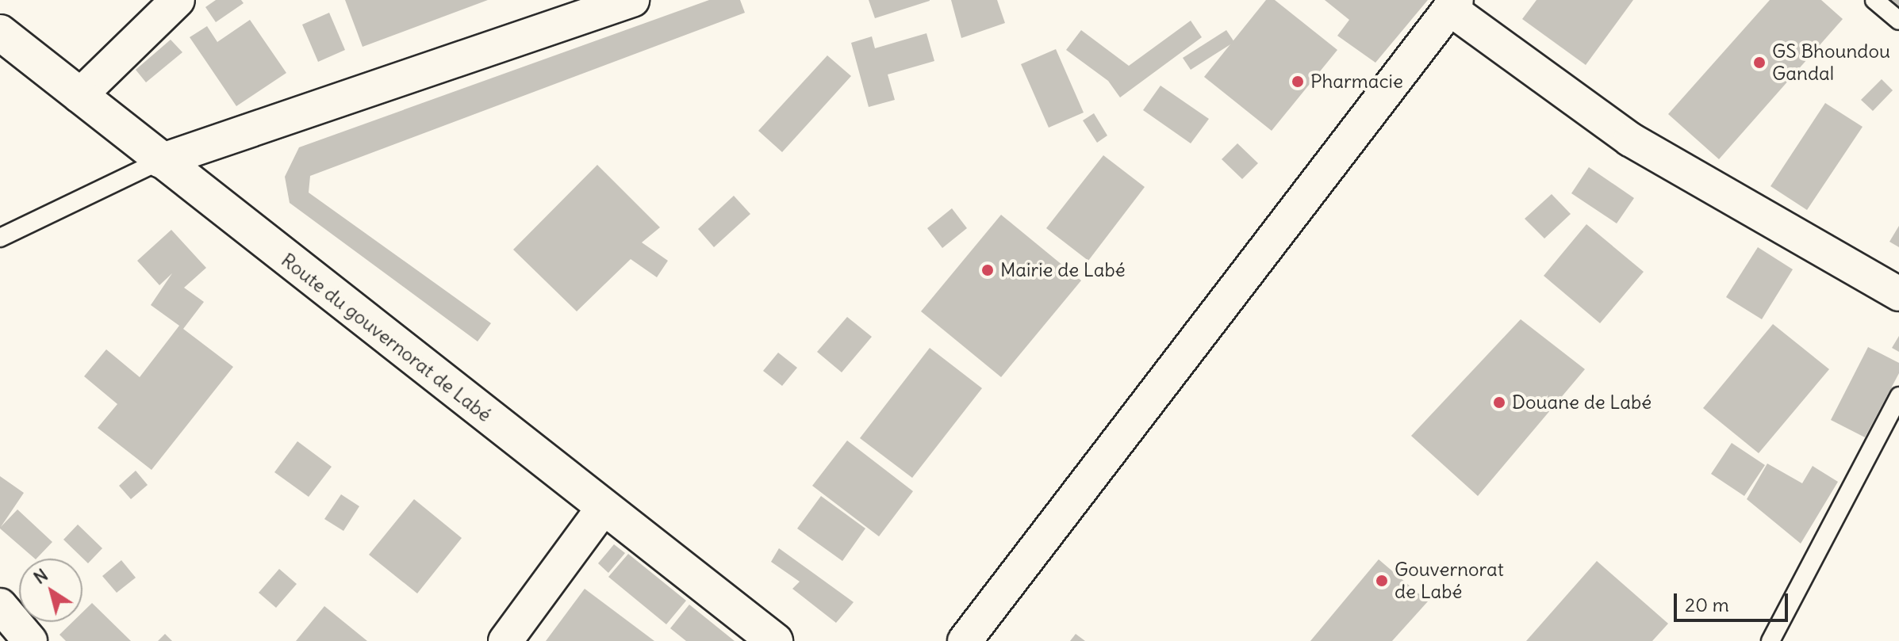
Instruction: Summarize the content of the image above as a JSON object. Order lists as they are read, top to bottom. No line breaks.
{"streets":{"street":["Route du gouvernorat de Labé"]},"places":["GS Bhoundou Gandal","Pharmacie","Mairie de Labé","Douane de Labé","Gouvernorat de Labé"],"scale_bar":"20 m","north":"top left"}
